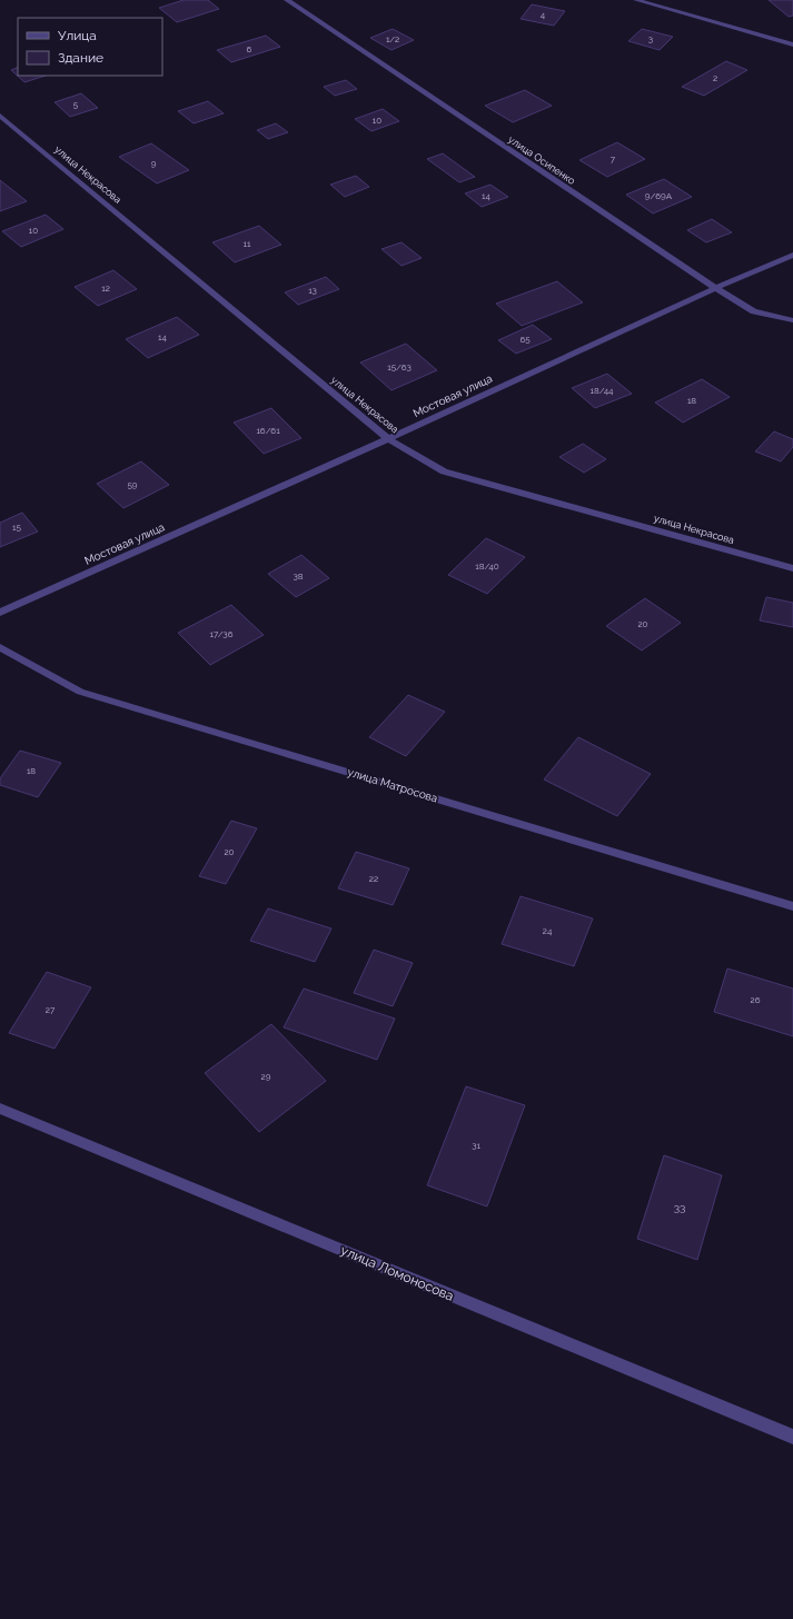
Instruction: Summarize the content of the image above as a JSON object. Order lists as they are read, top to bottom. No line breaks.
{"streets":{"street":["улица Осипенко","улица Некрасова","Мостовая улица","улица Матросова","улица Ломоносова"]},"crossings":[["улица Осипенко","Мостовая улица"],["улица Некрасова","Мостовая улица"]],"house_numbers":["4","1/2","3","6","2","5","10","7","9","14","9/69А","10","11","12","13","14","65","15/63","18/44","18","16/61","59","15","18/40","38","20","17/36","18","20","22","24","26","27","29","31","33"],"legend":["Улица","Здание"]}
